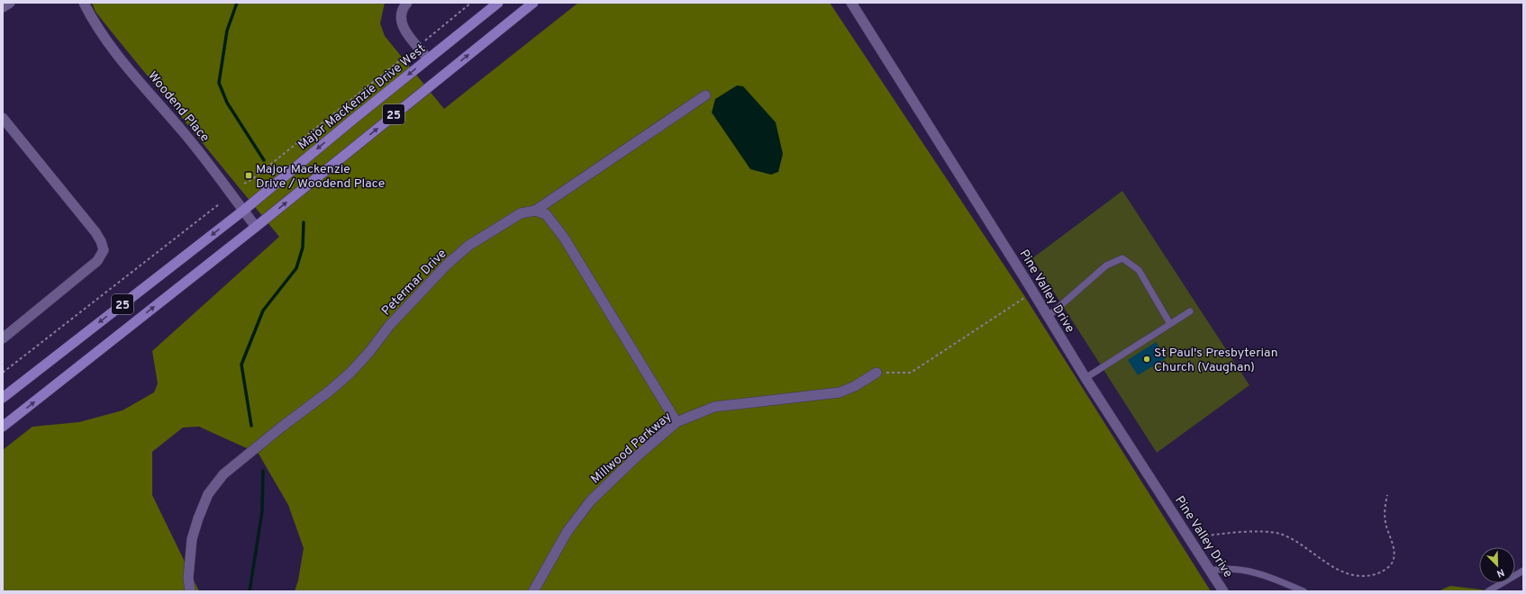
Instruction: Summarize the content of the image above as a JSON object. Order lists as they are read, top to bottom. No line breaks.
{"streets":{"main road":["Major MacKenzie Drive West","25"],"street":["Woodend Place","Petermar Drive","Pine Valley Drive","Millwood Parkway"]},"crossings":[["Major MacKenzie Drive West","Woodend Place"],["Woodend Place","25"]],"places":{"transit":["Major Mackenzie Drive / Woodend Place"],"other":["St Paul's Presbyterian Church (Vaughan)"]},"north":"bottom right"}
